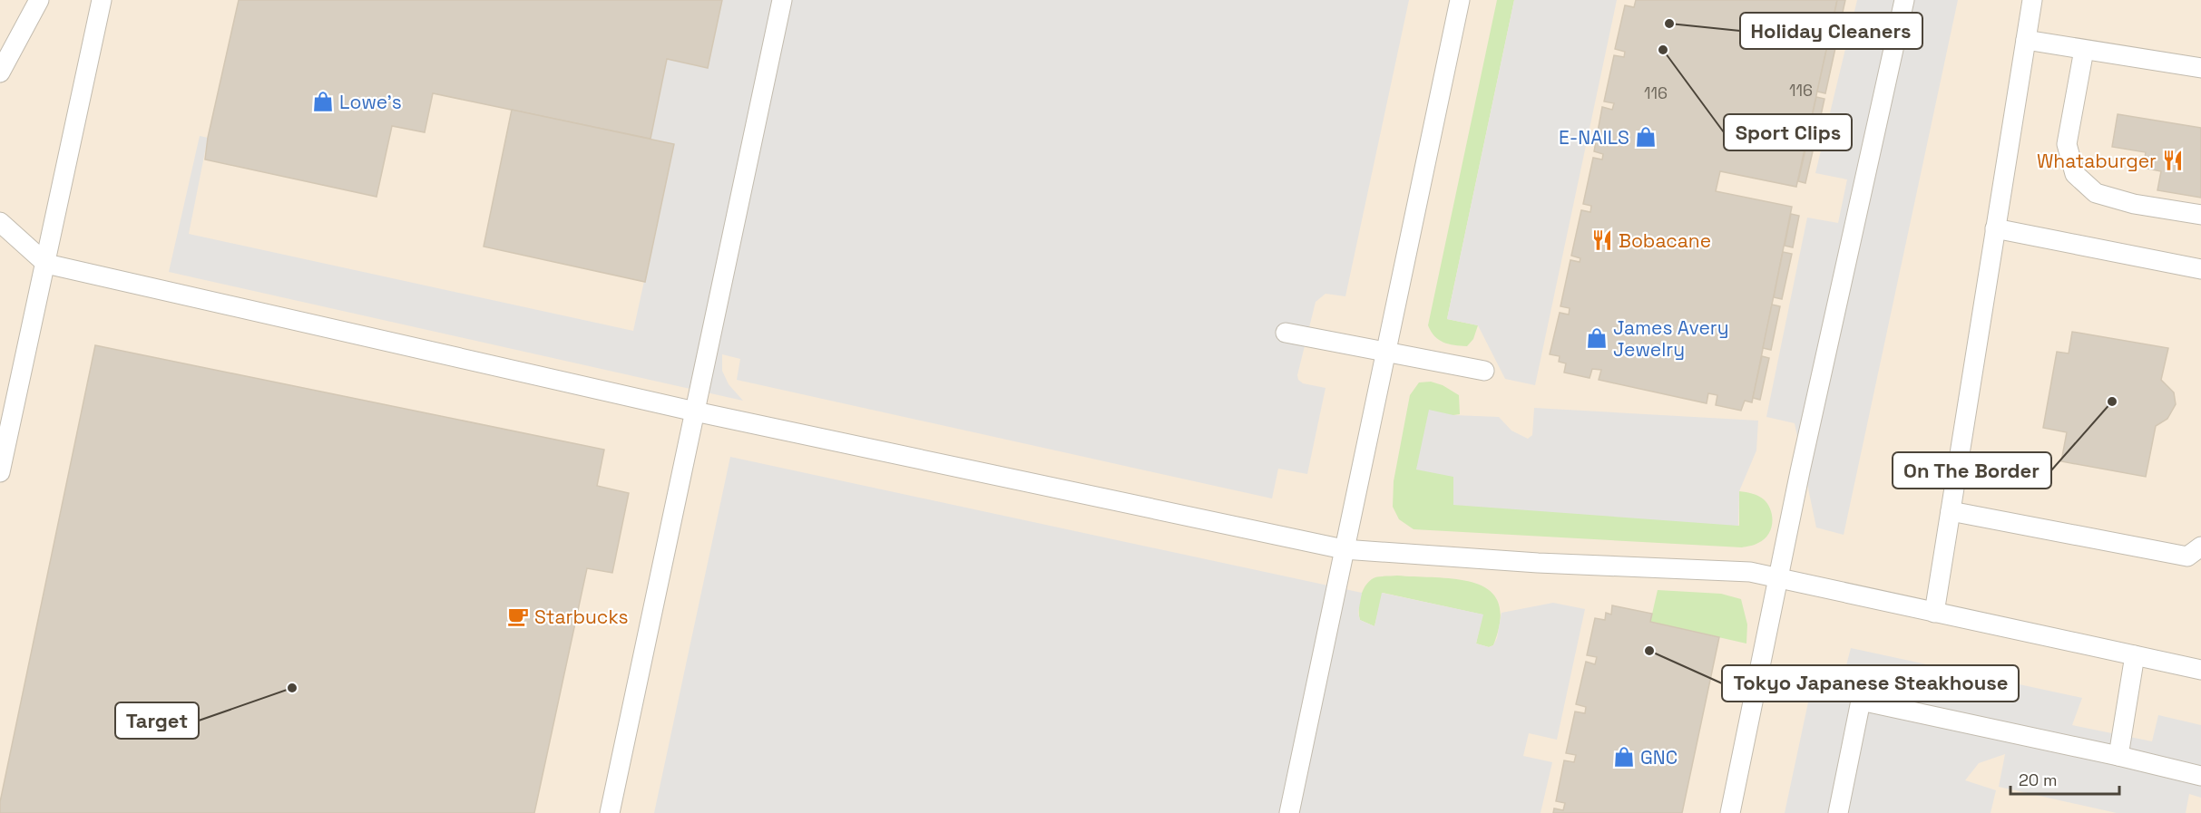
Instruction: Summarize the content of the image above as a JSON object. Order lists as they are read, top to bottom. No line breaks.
{"places":{"other":["Holiday Cleaners","Sport Clips","On The Border","Tokyo Japanese Steakhouse","Target"],"shop":["Lowe's","E-NAILS","James Avery Jewelry","GNC"],"restaurant":["Whataburger","Bobacane"],"cafe":["Starbucks"]},"house_numbers":["116","116"],"scale_bar":"20 m"}
